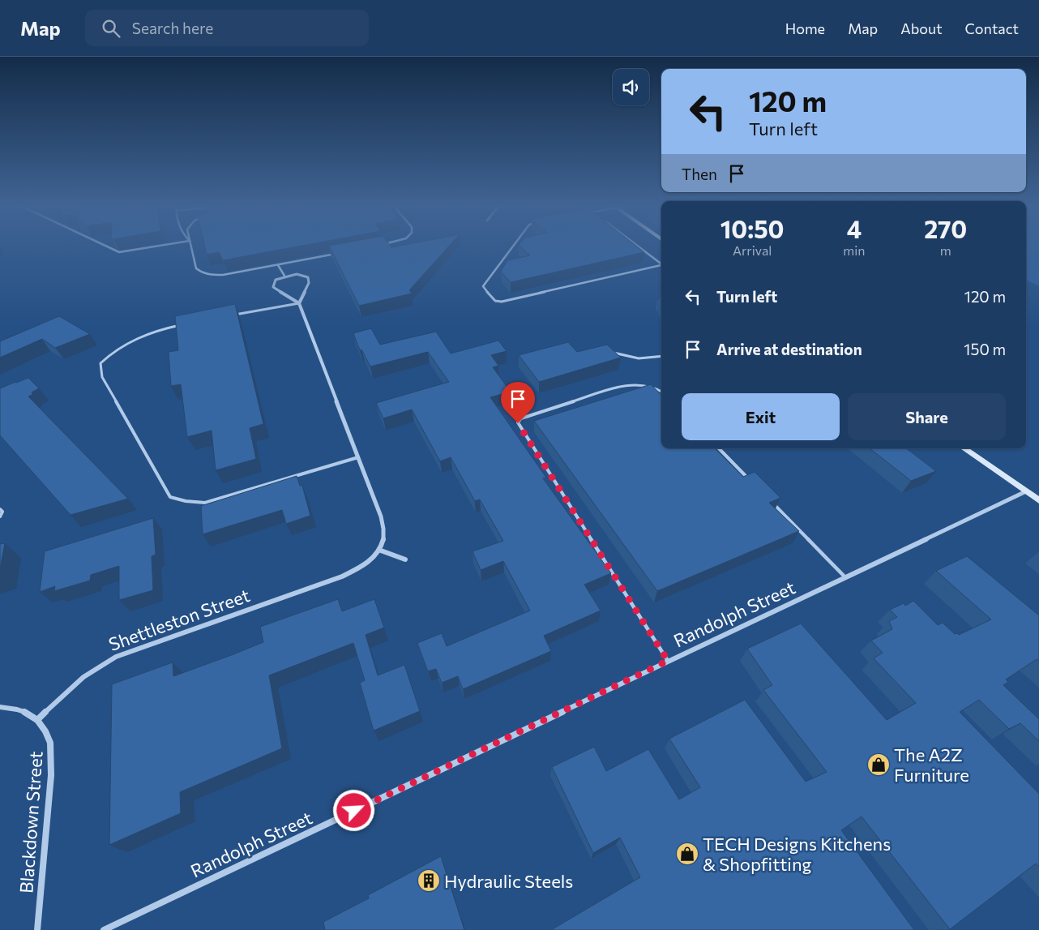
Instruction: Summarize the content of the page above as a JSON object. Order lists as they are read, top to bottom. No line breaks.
{"streets":{"street":["Randolph Street","Shettleston Street","Blackdown Street"]},"crossings":[["Shettleston Street","Blackdown Street"]],"places":{"shop":["The A2Z Furniture","TECH Designs Kitchens & Shopfitting"],"building":["Hydraulic Steels"]},"page":{"header":"Map","search":"Search here","nav":["Home","Map","About","Contact"],"turn":["120 m","Turn left"],"then":"Then","eta":["10:50","Arrival","4","min","270","m"],"list":[{"name":"Turn left","value":"120 m"},{"name":"Arrive at destination","value":"150 m"}],"buttons":["Exit","Share"]}}
